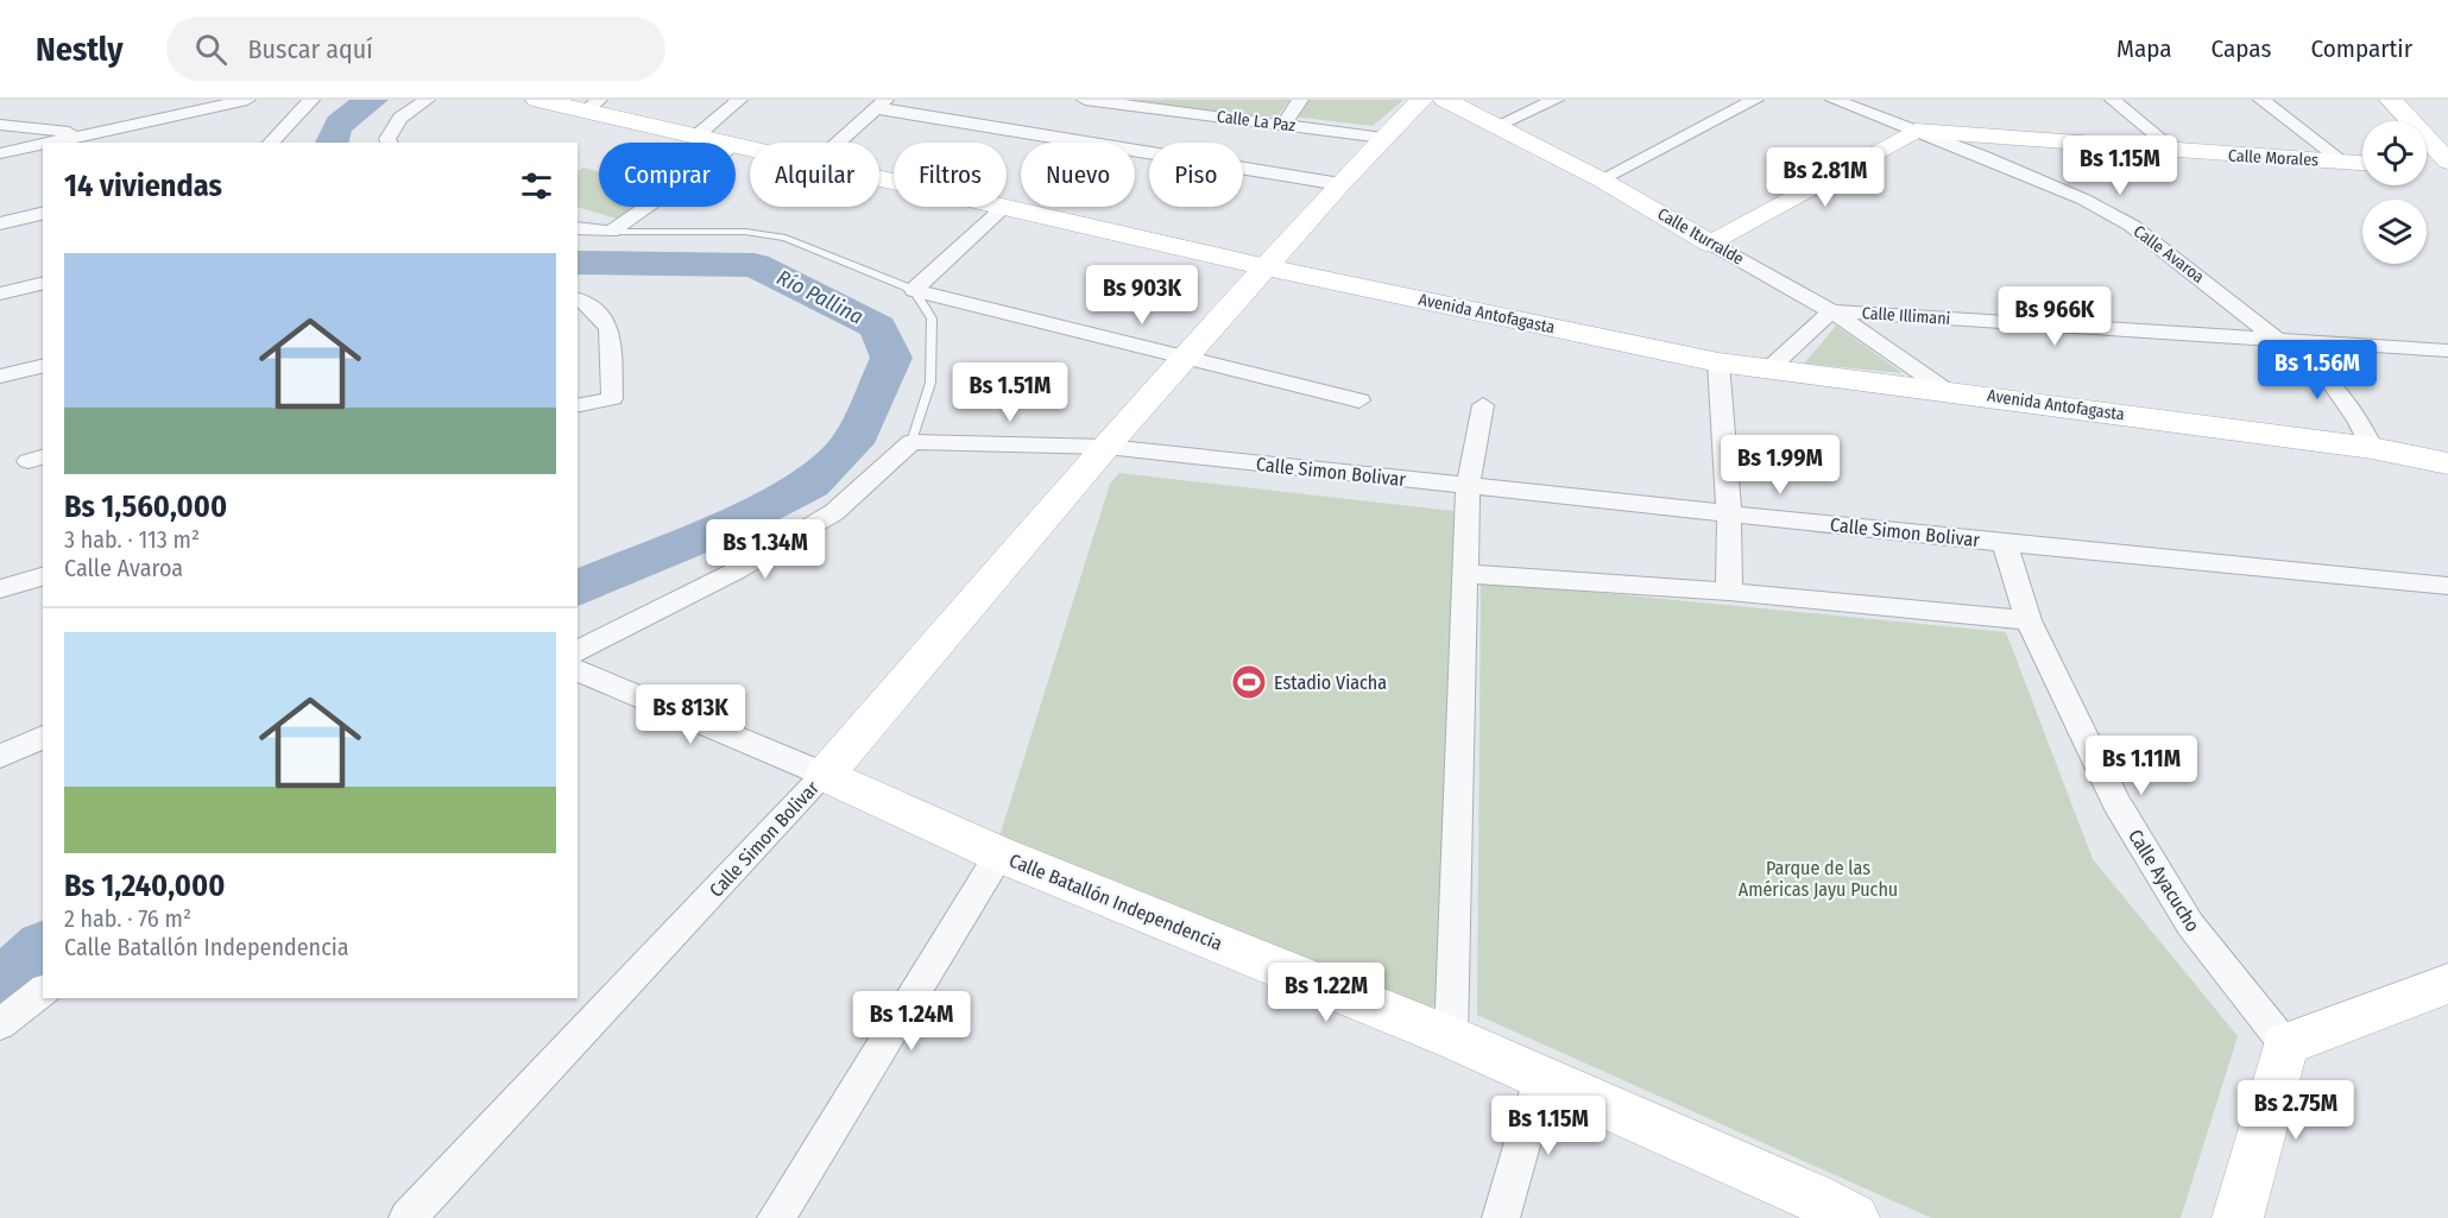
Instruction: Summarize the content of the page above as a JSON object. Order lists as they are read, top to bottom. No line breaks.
{"streets":{"main road":["Calle Morales","Calle Iturralde","Avenida Antofagasta","Calle Simon Bolivar","Calle Batallón Independencia"],"street":["Calle La Paz","Calle Avaroa","Calle Illimani","Calle Ayacucho"]},"crossings":[["Calle Morales","Calle Avaroa"],["Calle Iturralde","Avenida Antofagasta"],["Calle Iturralde","Calle Illimani"],["Calle Avaroa","Avenida Antofagasta"],["Calle Avaroa","Calle Illimani"],["Calle Simon Bolivar","Calle Ayacucho"],["Calle Simon Bolivar","Calle Batallón Independencia"]],"water":["Río Pallina"],"parks":["Parque de las Américas Jayu Puchu"],"places":{"sports":["Estadio Viacha"]},"page":{"header":"Nestly","search":"Buscar aquí","nav":["Mapa","Capas","Compartir"],"price":["Bs 1.15M","Bs 2.81M","Bs 903K","Bs 966K","Bs 1.56M","Bs 1.51M","Bs 1.99M","Bs 1.34M","Bs 813K","Bs 1.11M","Bs 1.22M","Bs 1.24M","Bs 2.75M","Bs 1.15M"],"chip":["Comprar","Alquilar","Filtros","Nuevo","Piso"],"heading":"14 viviendas","list":[{"name":"Bs 1,560,000","note":"3 hab. · 113 m² · Calle Avaroa"},{"name":"Bs 1,240,000","note":"2 hab. · 76 m² · Calle Batallón Independencia"}]}}
